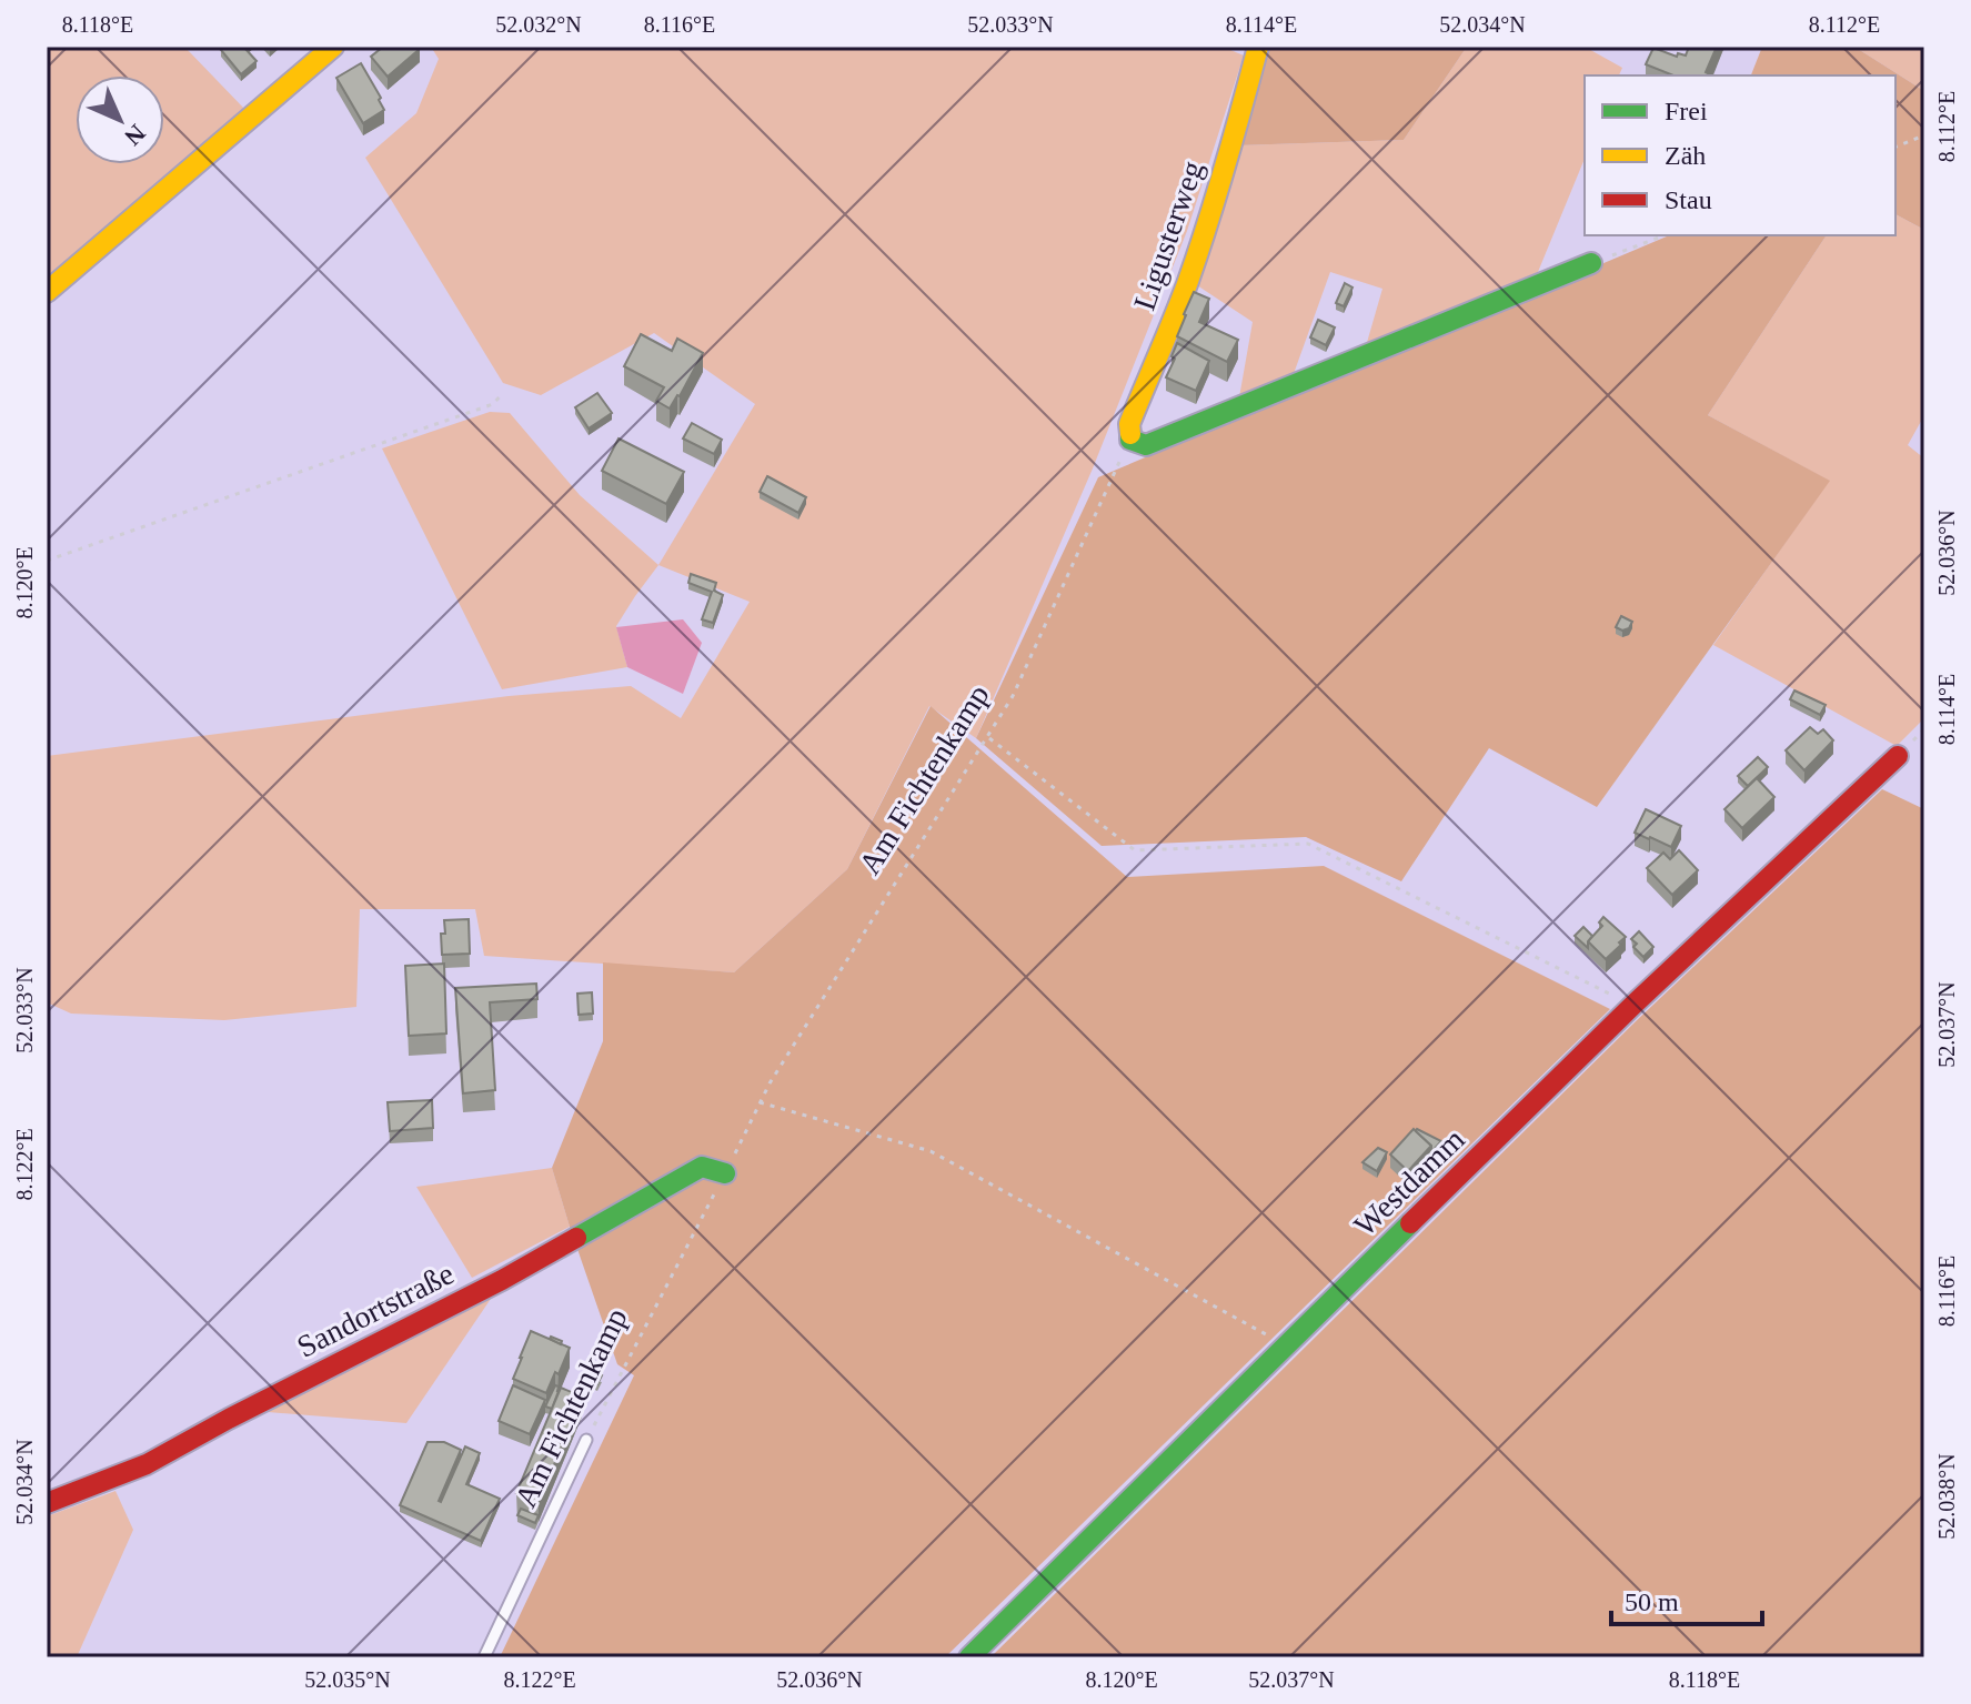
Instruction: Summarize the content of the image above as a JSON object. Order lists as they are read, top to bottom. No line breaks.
{"streets":{"street":["Ligusterweg","Westdamm","Sandortstraße"],"lane":["Am Fichtenkamp"]},"crossings":[["Ligusterweg","Am Fichtenkamp"],["Am Fichtenkamp","Sandortstraße"]],"legend":["Frei","Zäh","Stau"],"scale_bar":"50 m","north":"bottom right","coordinates":["8.118°E","52.032°N","8.116°E","52.033°N","8.114°E","52.034°N","8.112°E","52.036°N","8.120°E","52.037°N","8.122°E","52.038°N","52.035°N"]}
